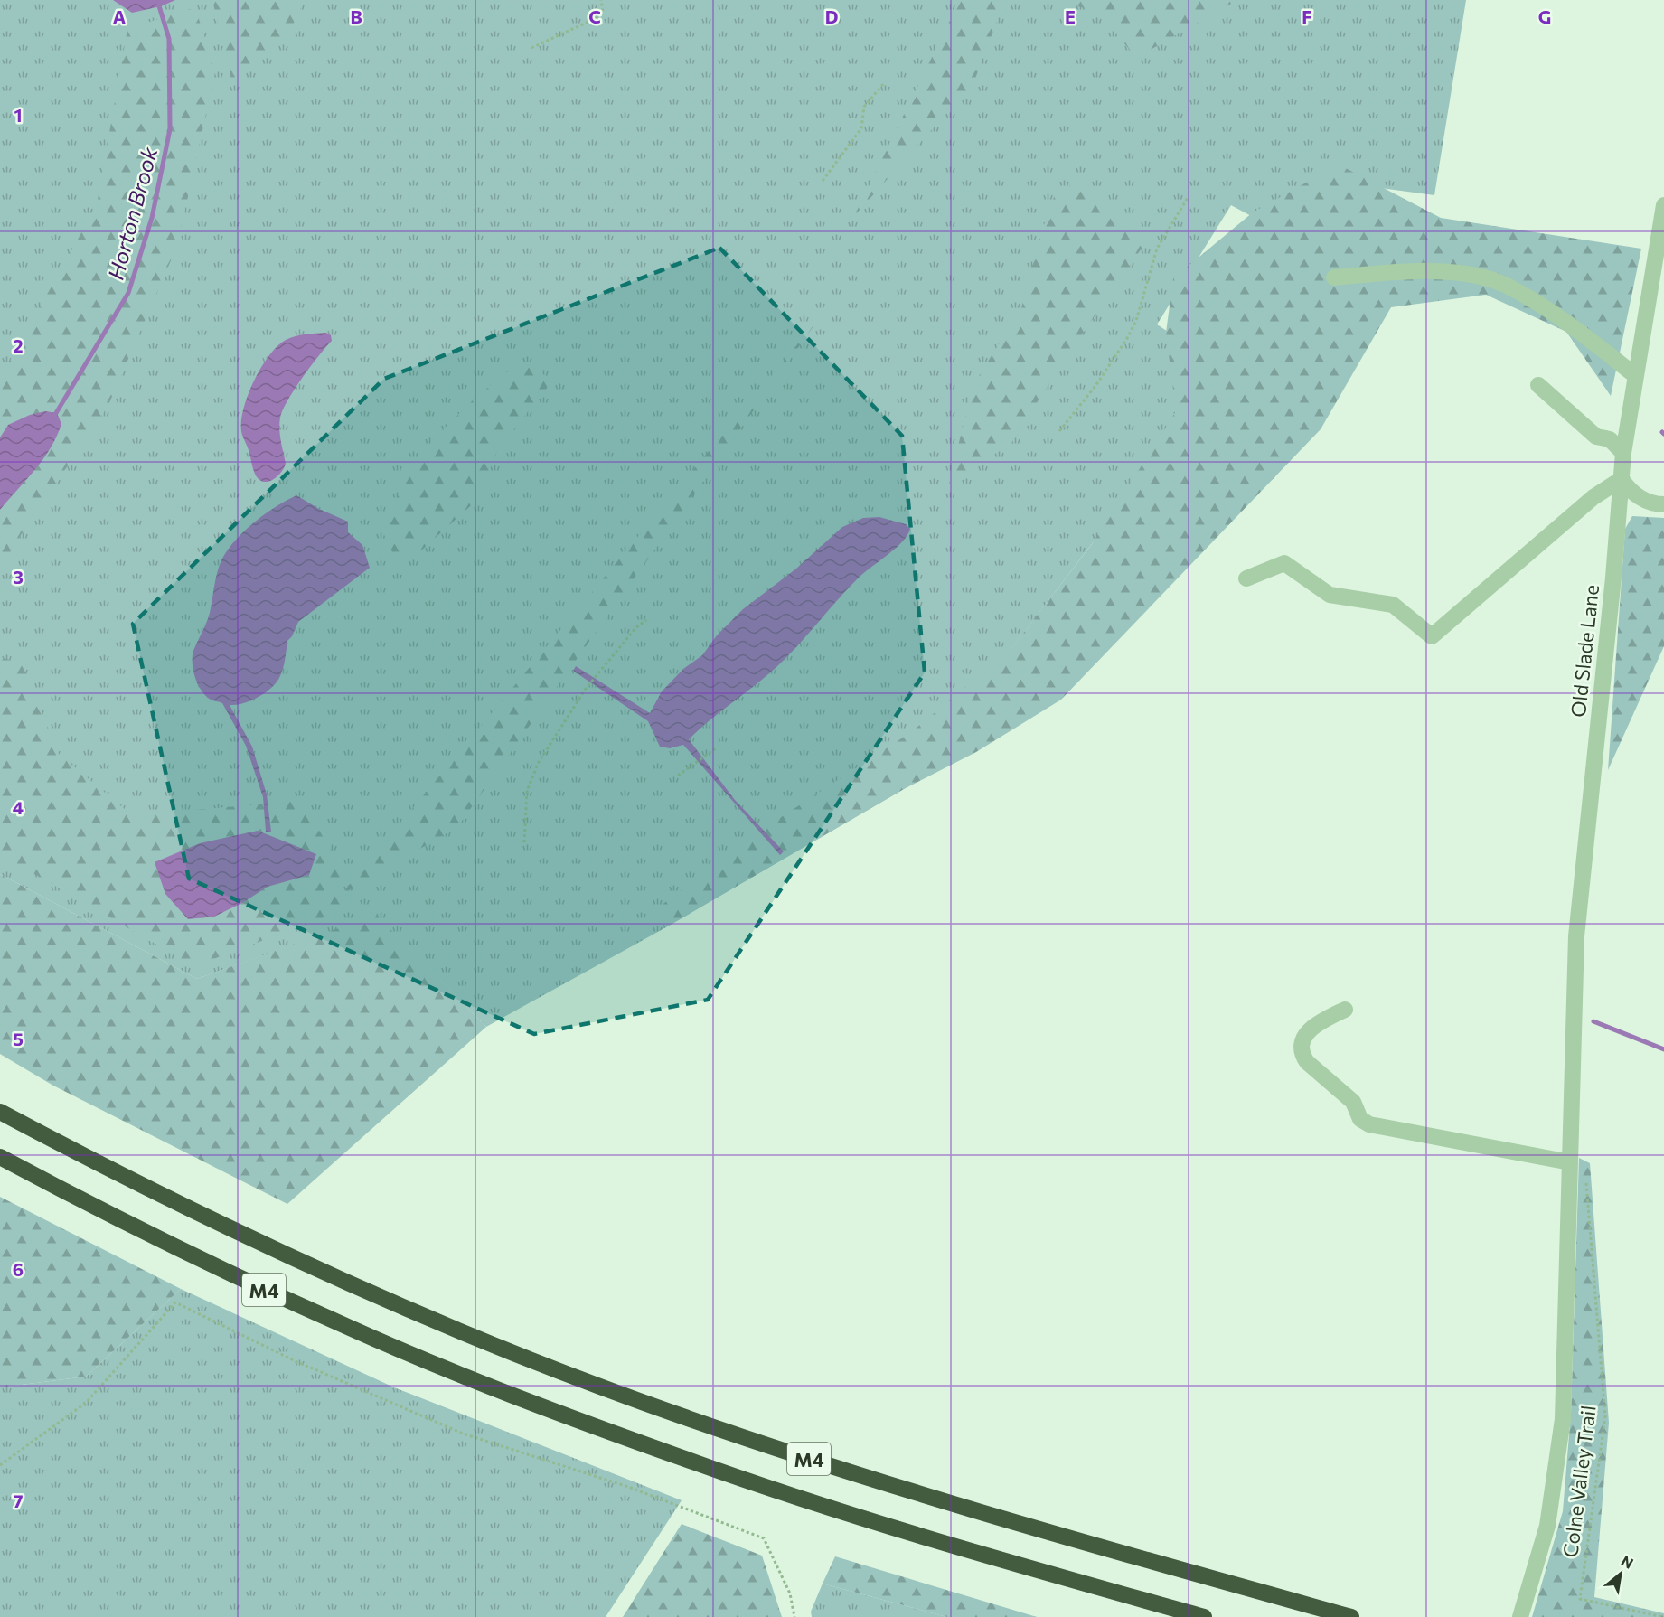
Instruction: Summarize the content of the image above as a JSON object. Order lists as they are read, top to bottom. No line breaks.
{"streets":{"highway":["M4"],"street":["Old Slade Lane"],"path":["Colne Valley Trail"]},"water":["Horton Brook"],"north":"top right","grid":{"columns":["A","B","C","D","E","F","G"],"rows":["1","2","3","4","5","6","7"]}}
